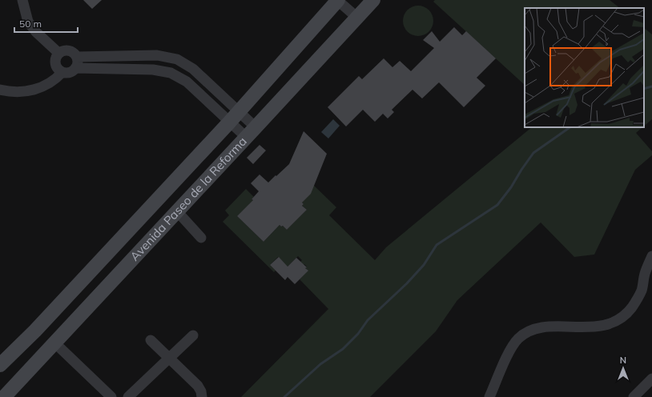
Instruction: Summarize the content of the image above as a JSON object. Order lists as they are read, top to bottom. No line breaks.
{"streets":{"main road":["Avenida Paseo de la Reforma"]},"scale_bar":"50 m","north":"top"}
